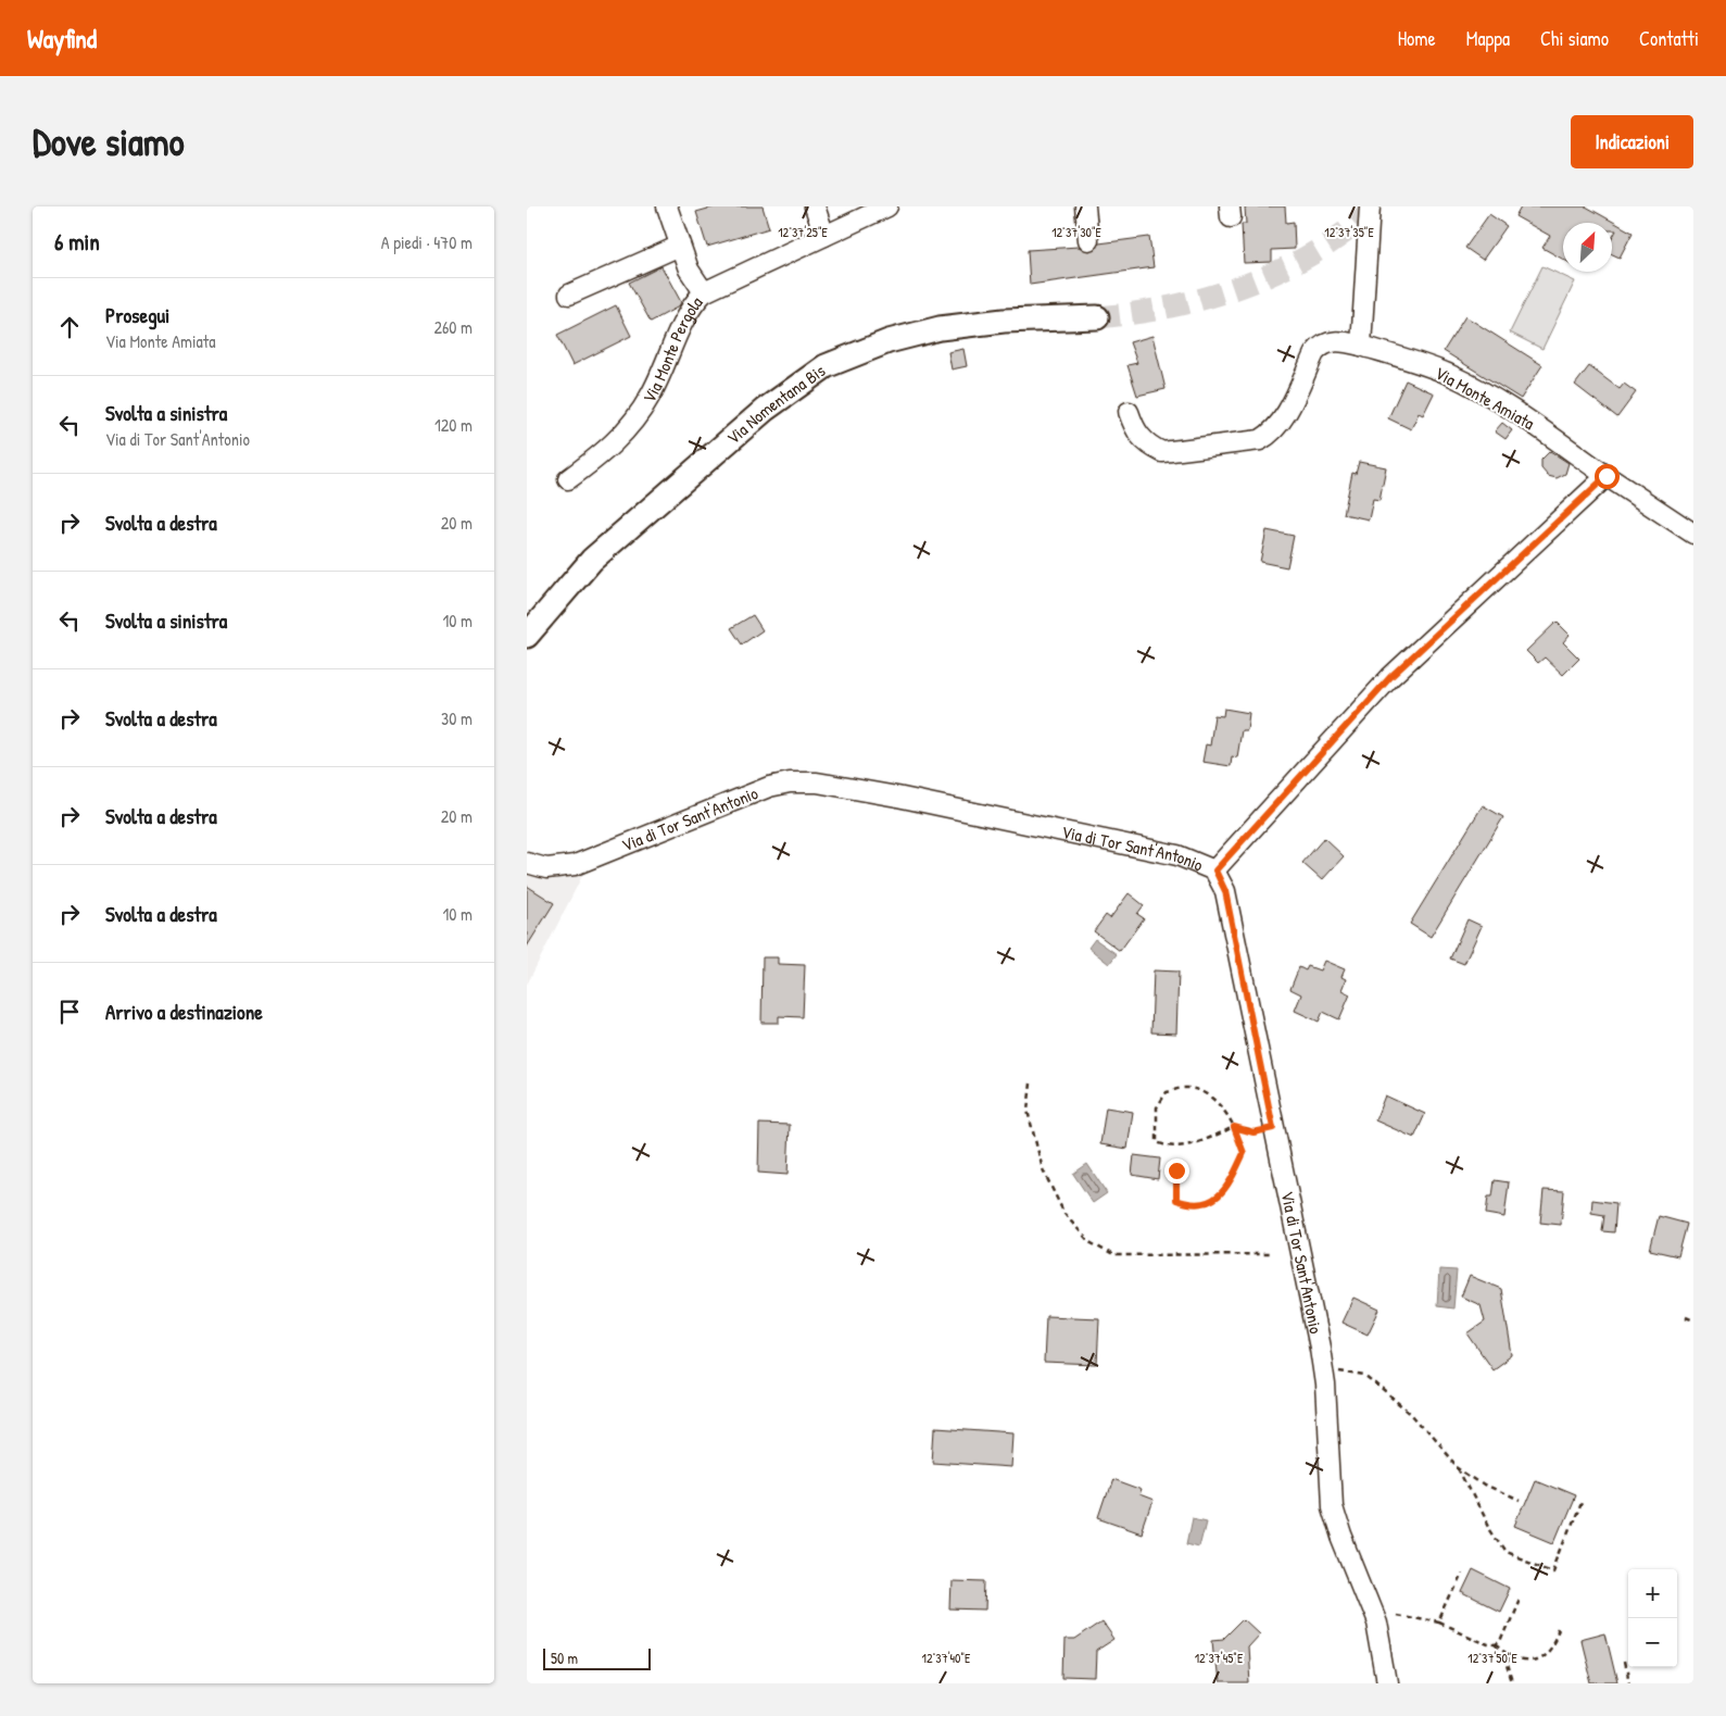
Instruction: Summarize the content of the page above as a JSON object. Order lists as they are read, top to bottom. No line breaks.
{"streets":{"main road":["Via Nomentana Bis"],"street":["Via Monte Pergola","Via Monte Amiata","Via di Tor Sant'Antonio"]},"scale_bar":"50 m","north":"top right","page":{"header":"Wayfind","nav":["Home","Mappa","Chi siamo","Contatti"],"buttons":"Indicazioni","title":"Dove siamo","heading":["6 min","A piedi · 470 m"],"list":[["Prosegui","Via Monte Amiata","260 m"],["Svolta a sinistra","Via di Tor Sant'Antonio","120 m"],["Svolta a destra","20 m"],["Svolta a sinistra","10 m"],["Svolta a destra","30 m"],["Svolta a destra","20 m"],["Svolta a destra","10 m"],"Arrivo a destinazione"],"map_buttons":["+","−"],"scale":"50 m"},"coordinates":["12°37'25\"E","12°37'30\"E","12°37'35\"E","12°37'40\"E","12°37'45\"E","12°37'50\"E"]}
